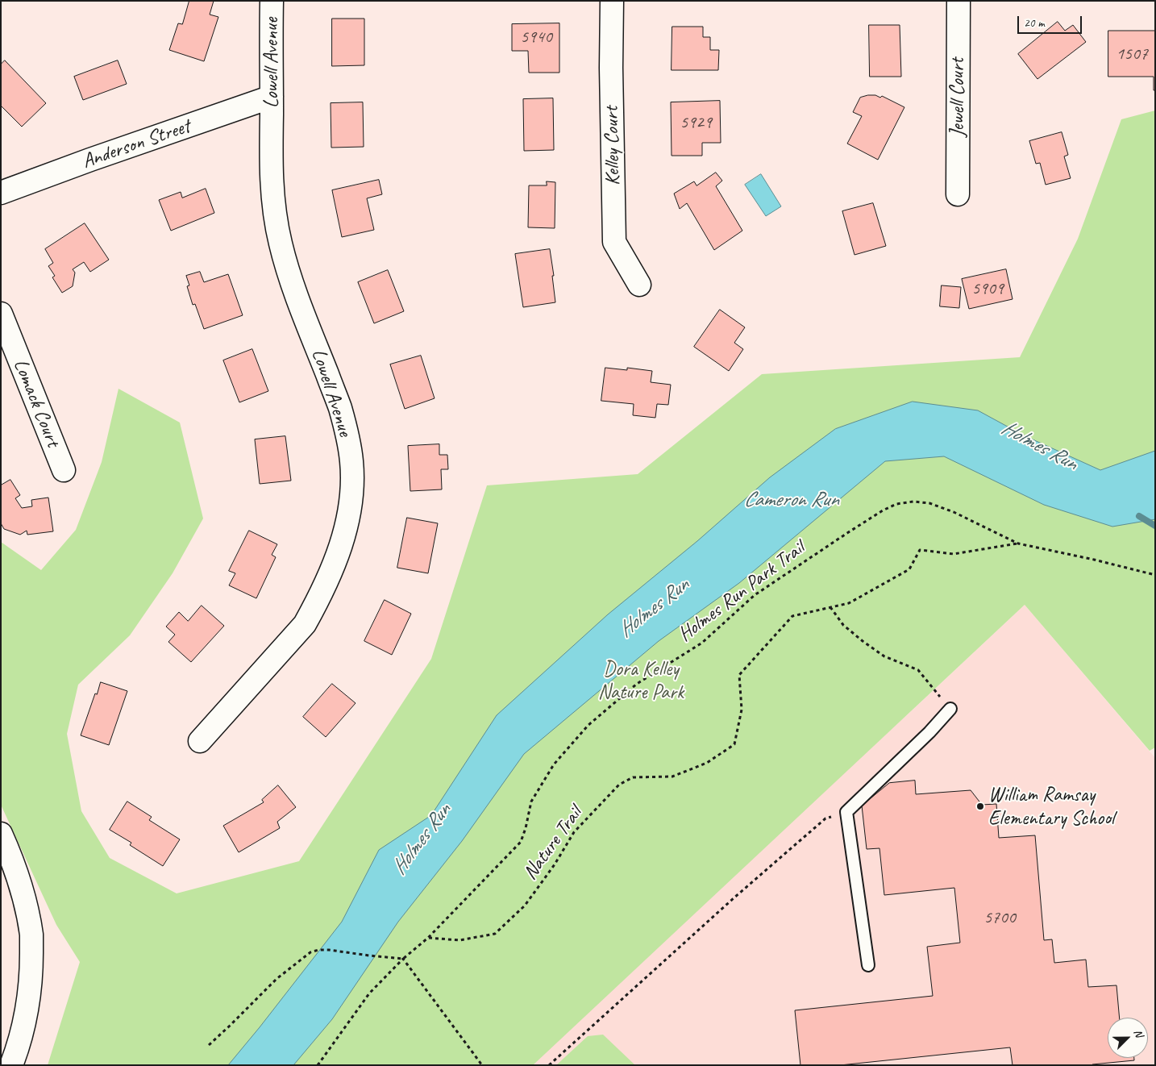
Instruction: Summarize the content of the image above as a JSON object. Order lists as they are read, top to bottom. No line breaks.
{"streets":{"street":["Lowell Avenue","Jewell Court","Anderson Street","Kelley Court","Lomack Court"],"path":["Holmes Run Park Trail","Nature Trail"]},"crossings":[["Lowell Avenue","Anderson Street"],["Holmes Run Park Trail","Nature Trail"]],"water":["Holmes Run","Cameron Run"],"parks":["Dora Kelley Nature Park"],"places":["William Ramsay Elementary School"],"house_numbers":["5940","1507","5929","5909","5700"],"scale_bar":"20 m","north":"top right"}
